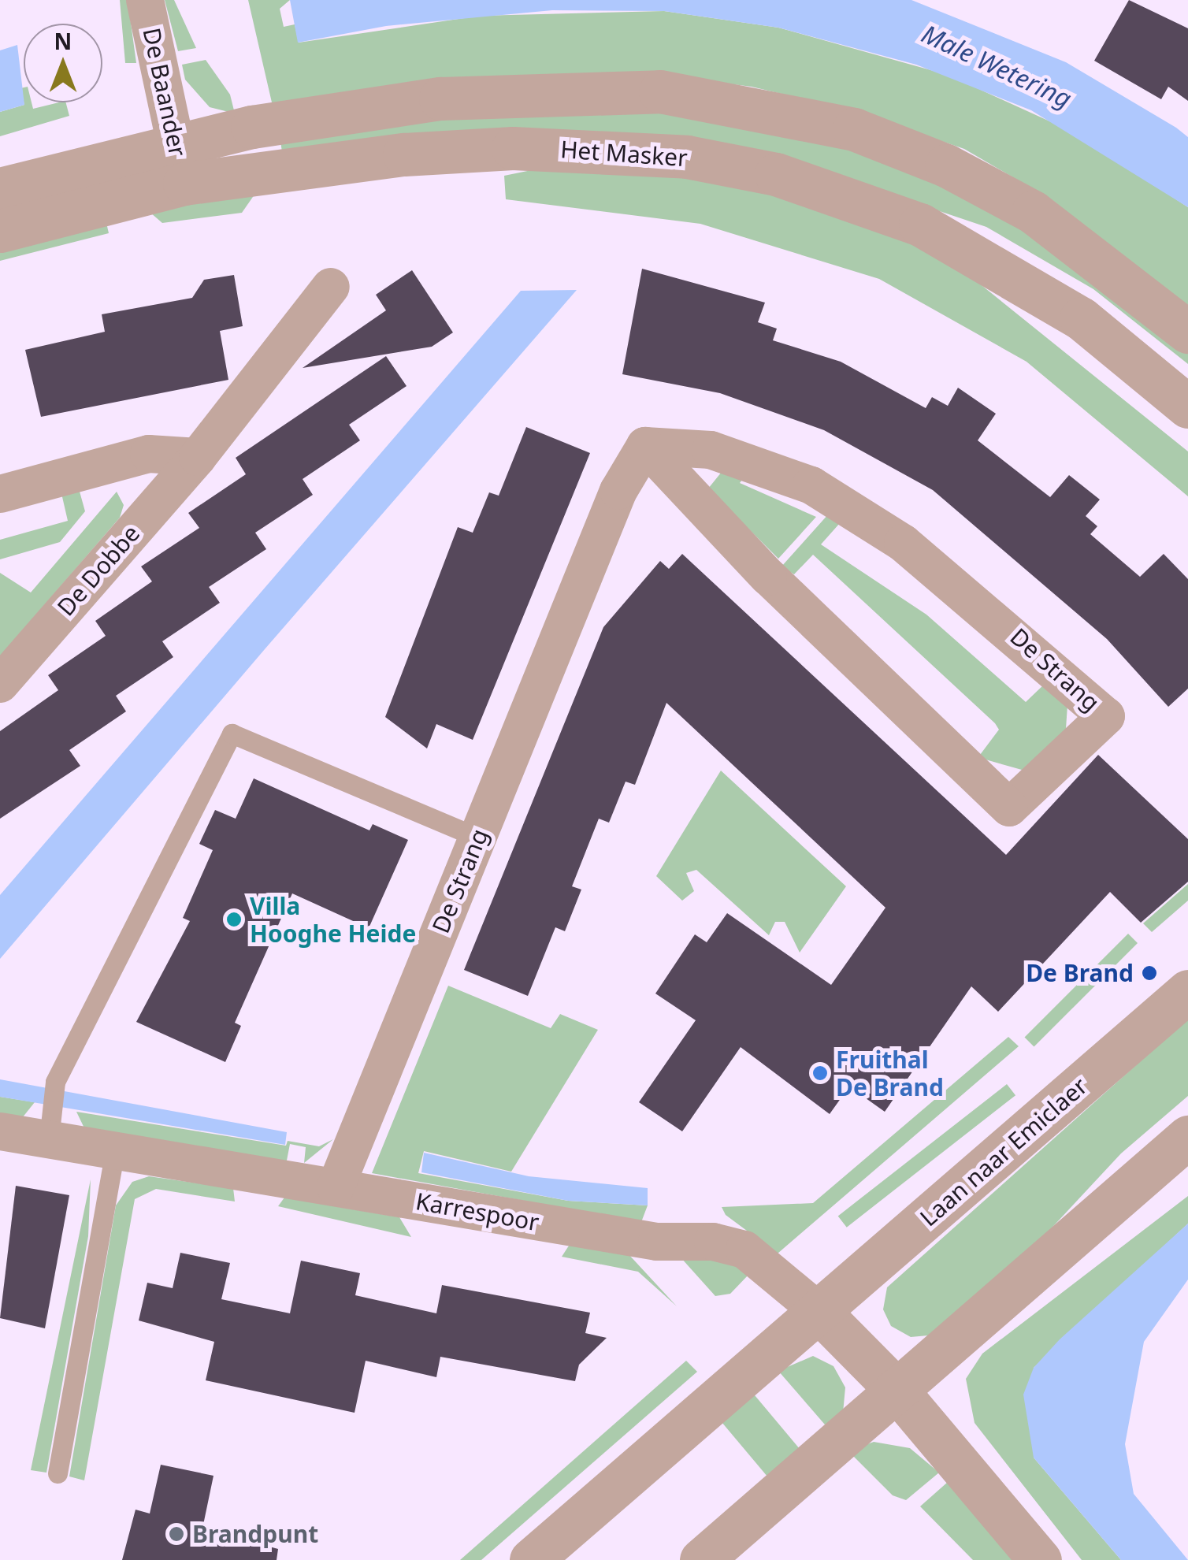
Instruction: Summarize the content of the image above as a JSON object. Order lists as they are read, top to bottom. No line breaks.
{"streets":{"street":["De Baander","Het Masker","De Dobbe","De Strang","Laan naar Emiclaer","Karrespoor"]},"crossings":[["De Baander","Het Masker"],["De Strang","Karrespoor"],["Laan naar Emiclaer","Karrespoor"]],"water":["Male Wetering"],"places":["Villa Hooghe Heide","De Brand","Fruithal De Brand","Brandpunt"],"north":"top"}
